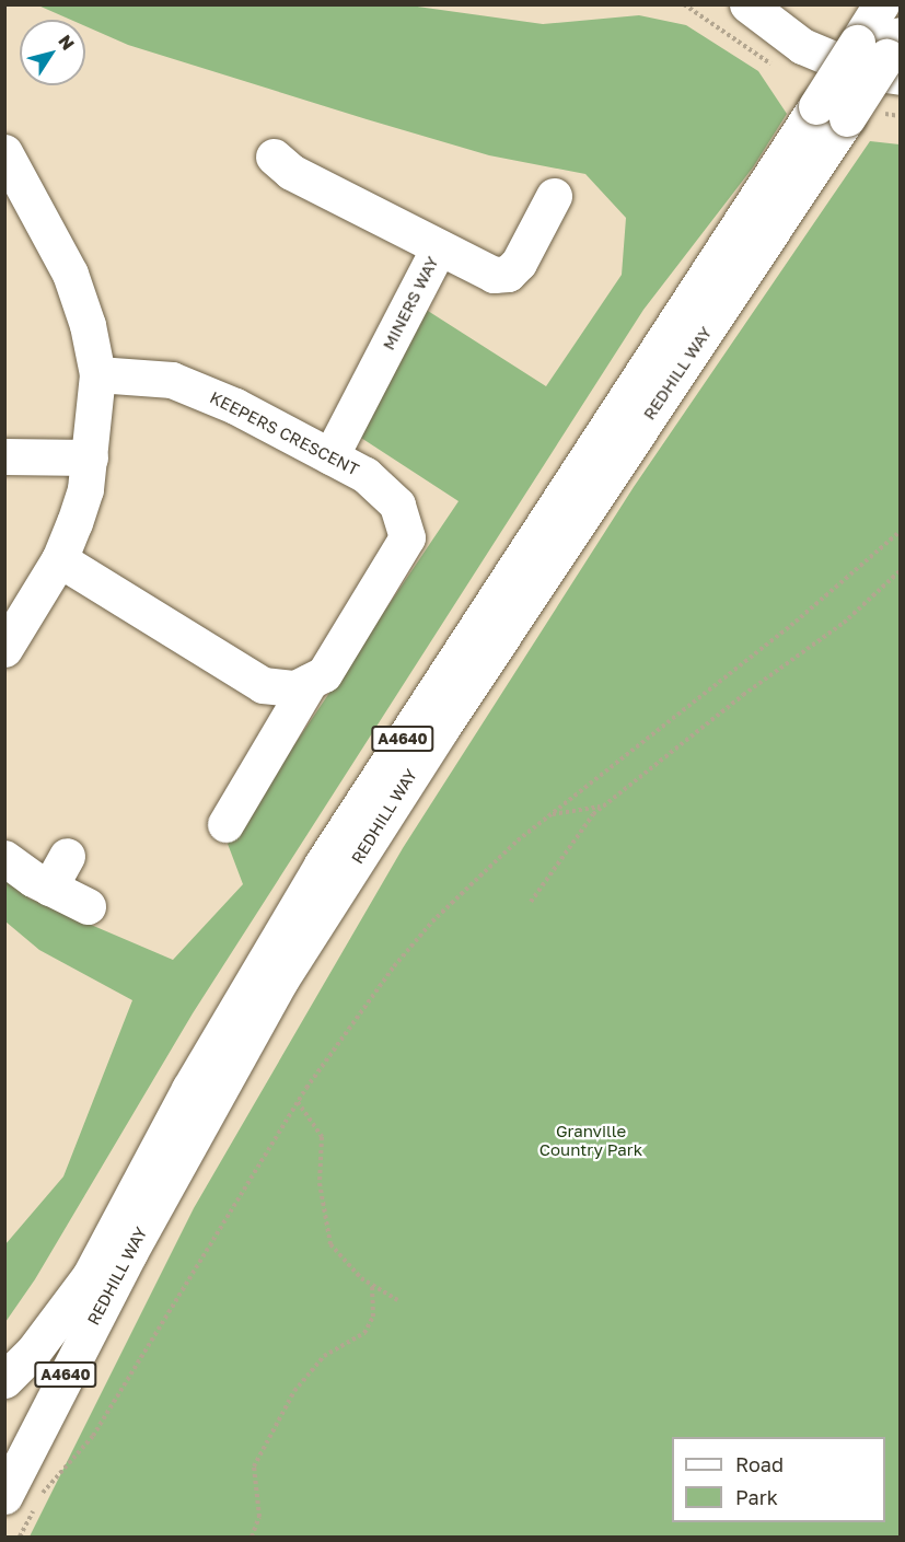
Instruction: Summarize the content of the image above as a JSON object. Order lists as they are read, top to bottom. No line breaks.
{"streets":{"main road":["MINERS WAY","REDHILL WAY","KEEPERS CRESCENT","A4640"]},"crossings":[["MINERS WAY","KEEPERS CRESCENT"],["REDHILL WAY","A4640"]],"parks":["Granville Country Park"],"legend":["Road","Park"],"north":"top right"}
